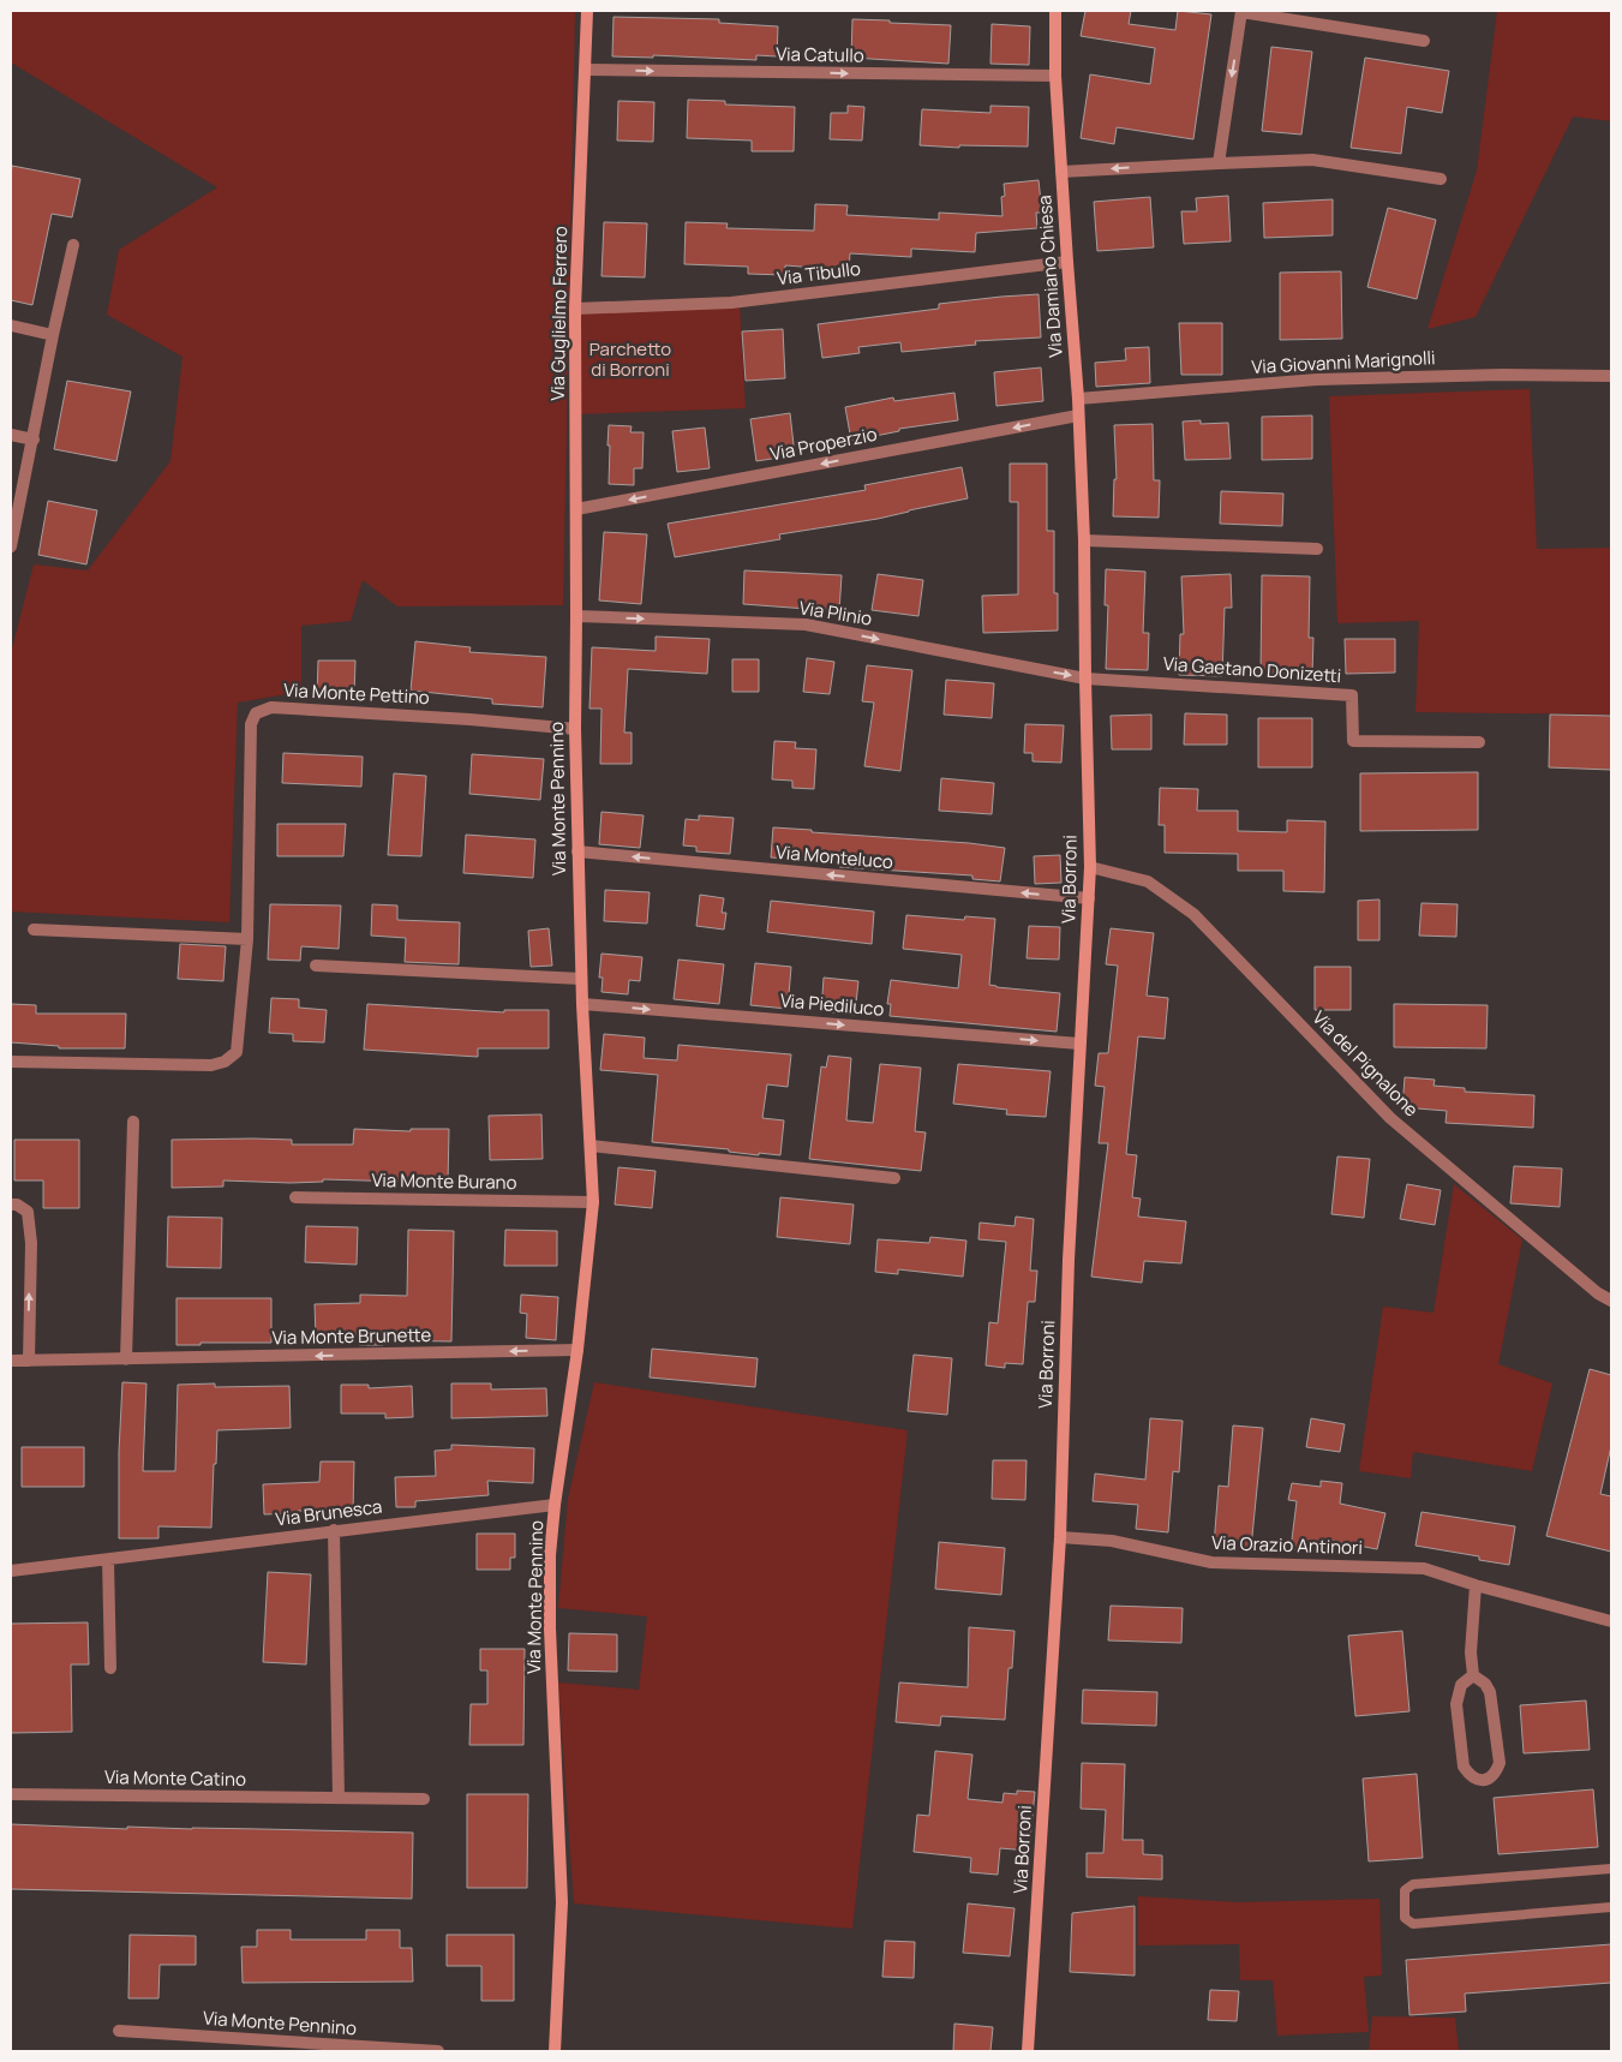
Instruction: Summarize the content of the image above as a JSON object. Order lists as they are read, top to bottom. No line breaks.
{"streets":{"street":["Via Catullo","Via Tibullo","Via Damiano Chiesa","Via Guglielmo Ferrero","Via Giovanni Marignolli","Via Properzio","Via Plinio","Via Gaetano Donizetti","Via Monte Pettino","Via Monte Pennino","Via Monteluco","Via Borroni","Via Piediluco","Via del Pignalone","Via Monte Burano","Via Monte Brunette","Via Brunesca","Via Orazio Antinori","Via Monte Catino"]},"crossings":[["Via Catullo","Via Damiano Chiesa"],["Via Catullo","Via Guglielmo Ferrero"],["Via Tibullo","Via Damiano Chiesa"],["Via Tibullo","Via Guglielmo Ferrero"],["Via Damiano Chiesa","Via Giovanni Marignolli"],["Via Damiano Chiesa","Via Properzio"],["Via Damiano Chiesa","Via Plinio"],["Via Damiano Chiesa","Via Gaetano Donizetti"],["Via Damiano Chiesa","Via Borroni"],["Via Guglielmo Ferrero","Via Properzio"],["Via Guglielmo Ferrero","Via Plinio"],["Via Guglielmo Ferrero","Via Monte Pennino"],["Via Plinio","Via Gaetano Donizetti"],["Via Plinio","Via Monte Pennino"],["Via Plinio","Via Borroni"],["Via Gaetano Donizetti","Via Borroni"],["Via Monte Pettino","Via Monte Pennino"],["Via Monte Pennino","Via Monteluco"],["Via Monte Pennino","Via Piediluco"],["Via Monte Pennino","Via Monte Burano"],["Via Monte Pennino","Via Monte Brunette"],["Via Monte Pennino","Via Brunesca"],["Via Monteluco","Via Borroni"],["Via Borroni","Via Piediluco"],["Via Borroni","Via del Pignalone"],["Via Borroni","Via Orazio Antinori"]],"one_way":["Via Catullo","Via Properzio","Via Plinio","Via Monteluco","Via Piediluco","Via Monte Brunette"],"parks":["Parchetto di Borroni"]}
